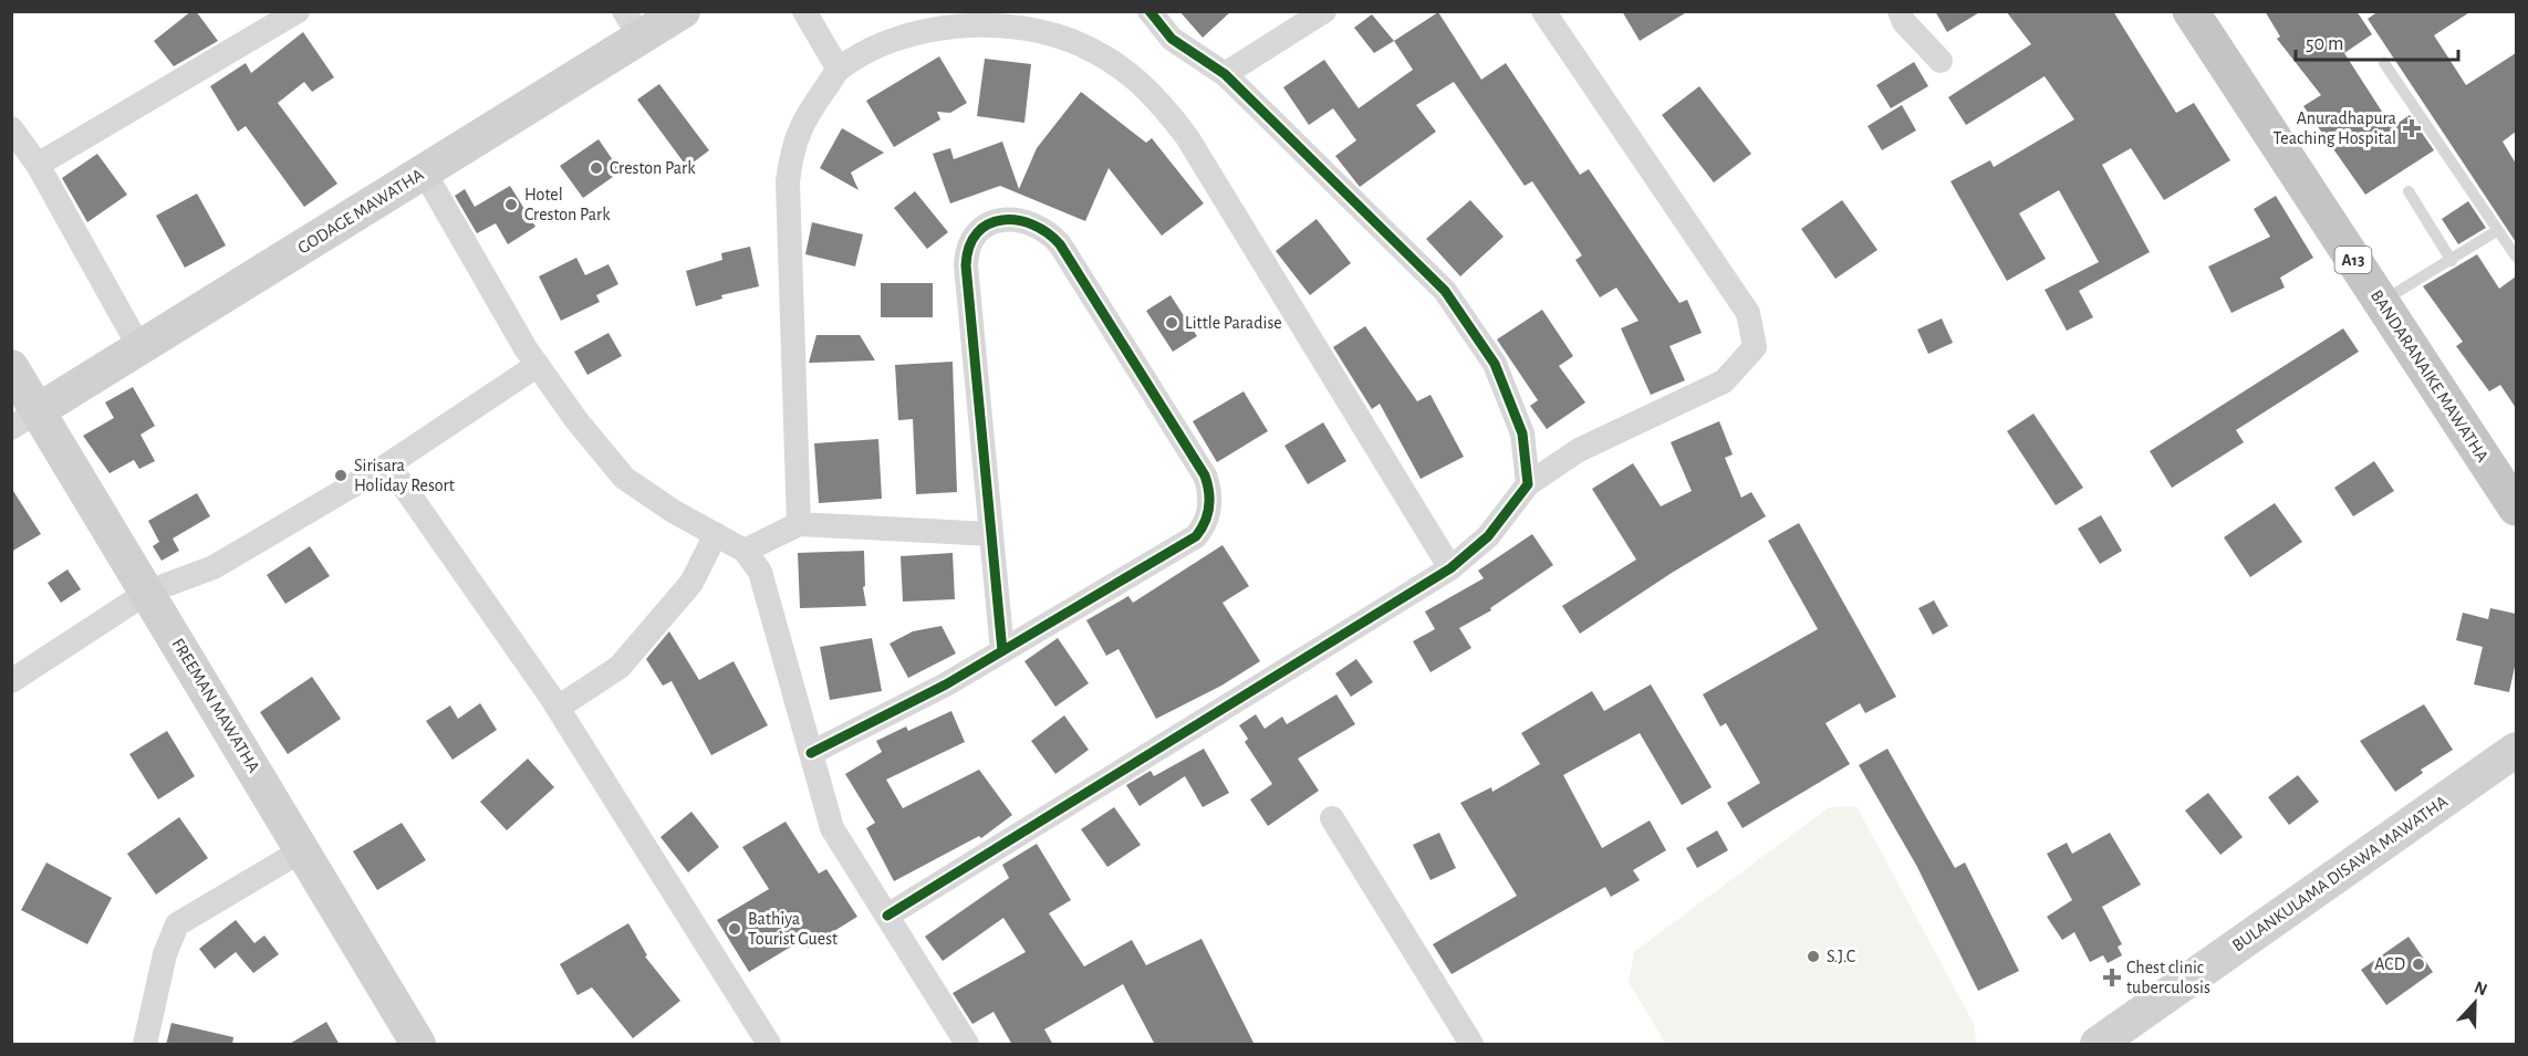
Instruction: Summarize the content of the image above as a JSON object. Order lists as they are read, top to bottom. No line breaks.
{"streets":{"highway":["A13","BANDARANAIKE MAWATHA"],"street":["GODAGE MAWATHA","FREEMAN MAWATHA","BULANKULAMA DISAWA MAWATHA"]},"crossings":[["GODAGE MAWATHA","FREEMAN MAWATHA"]],"places":{"health":["Anuradhapura Teaching Hospital","Chest clinic tuberculosis"],"other":["Creston Park","Hotel Creston Park","Little Paradise","Sirisara Holiday Resort","Bathiya Tourist Guest","S.J.C","ACD"]},"scale_bar":"50 m","north":"top"}
